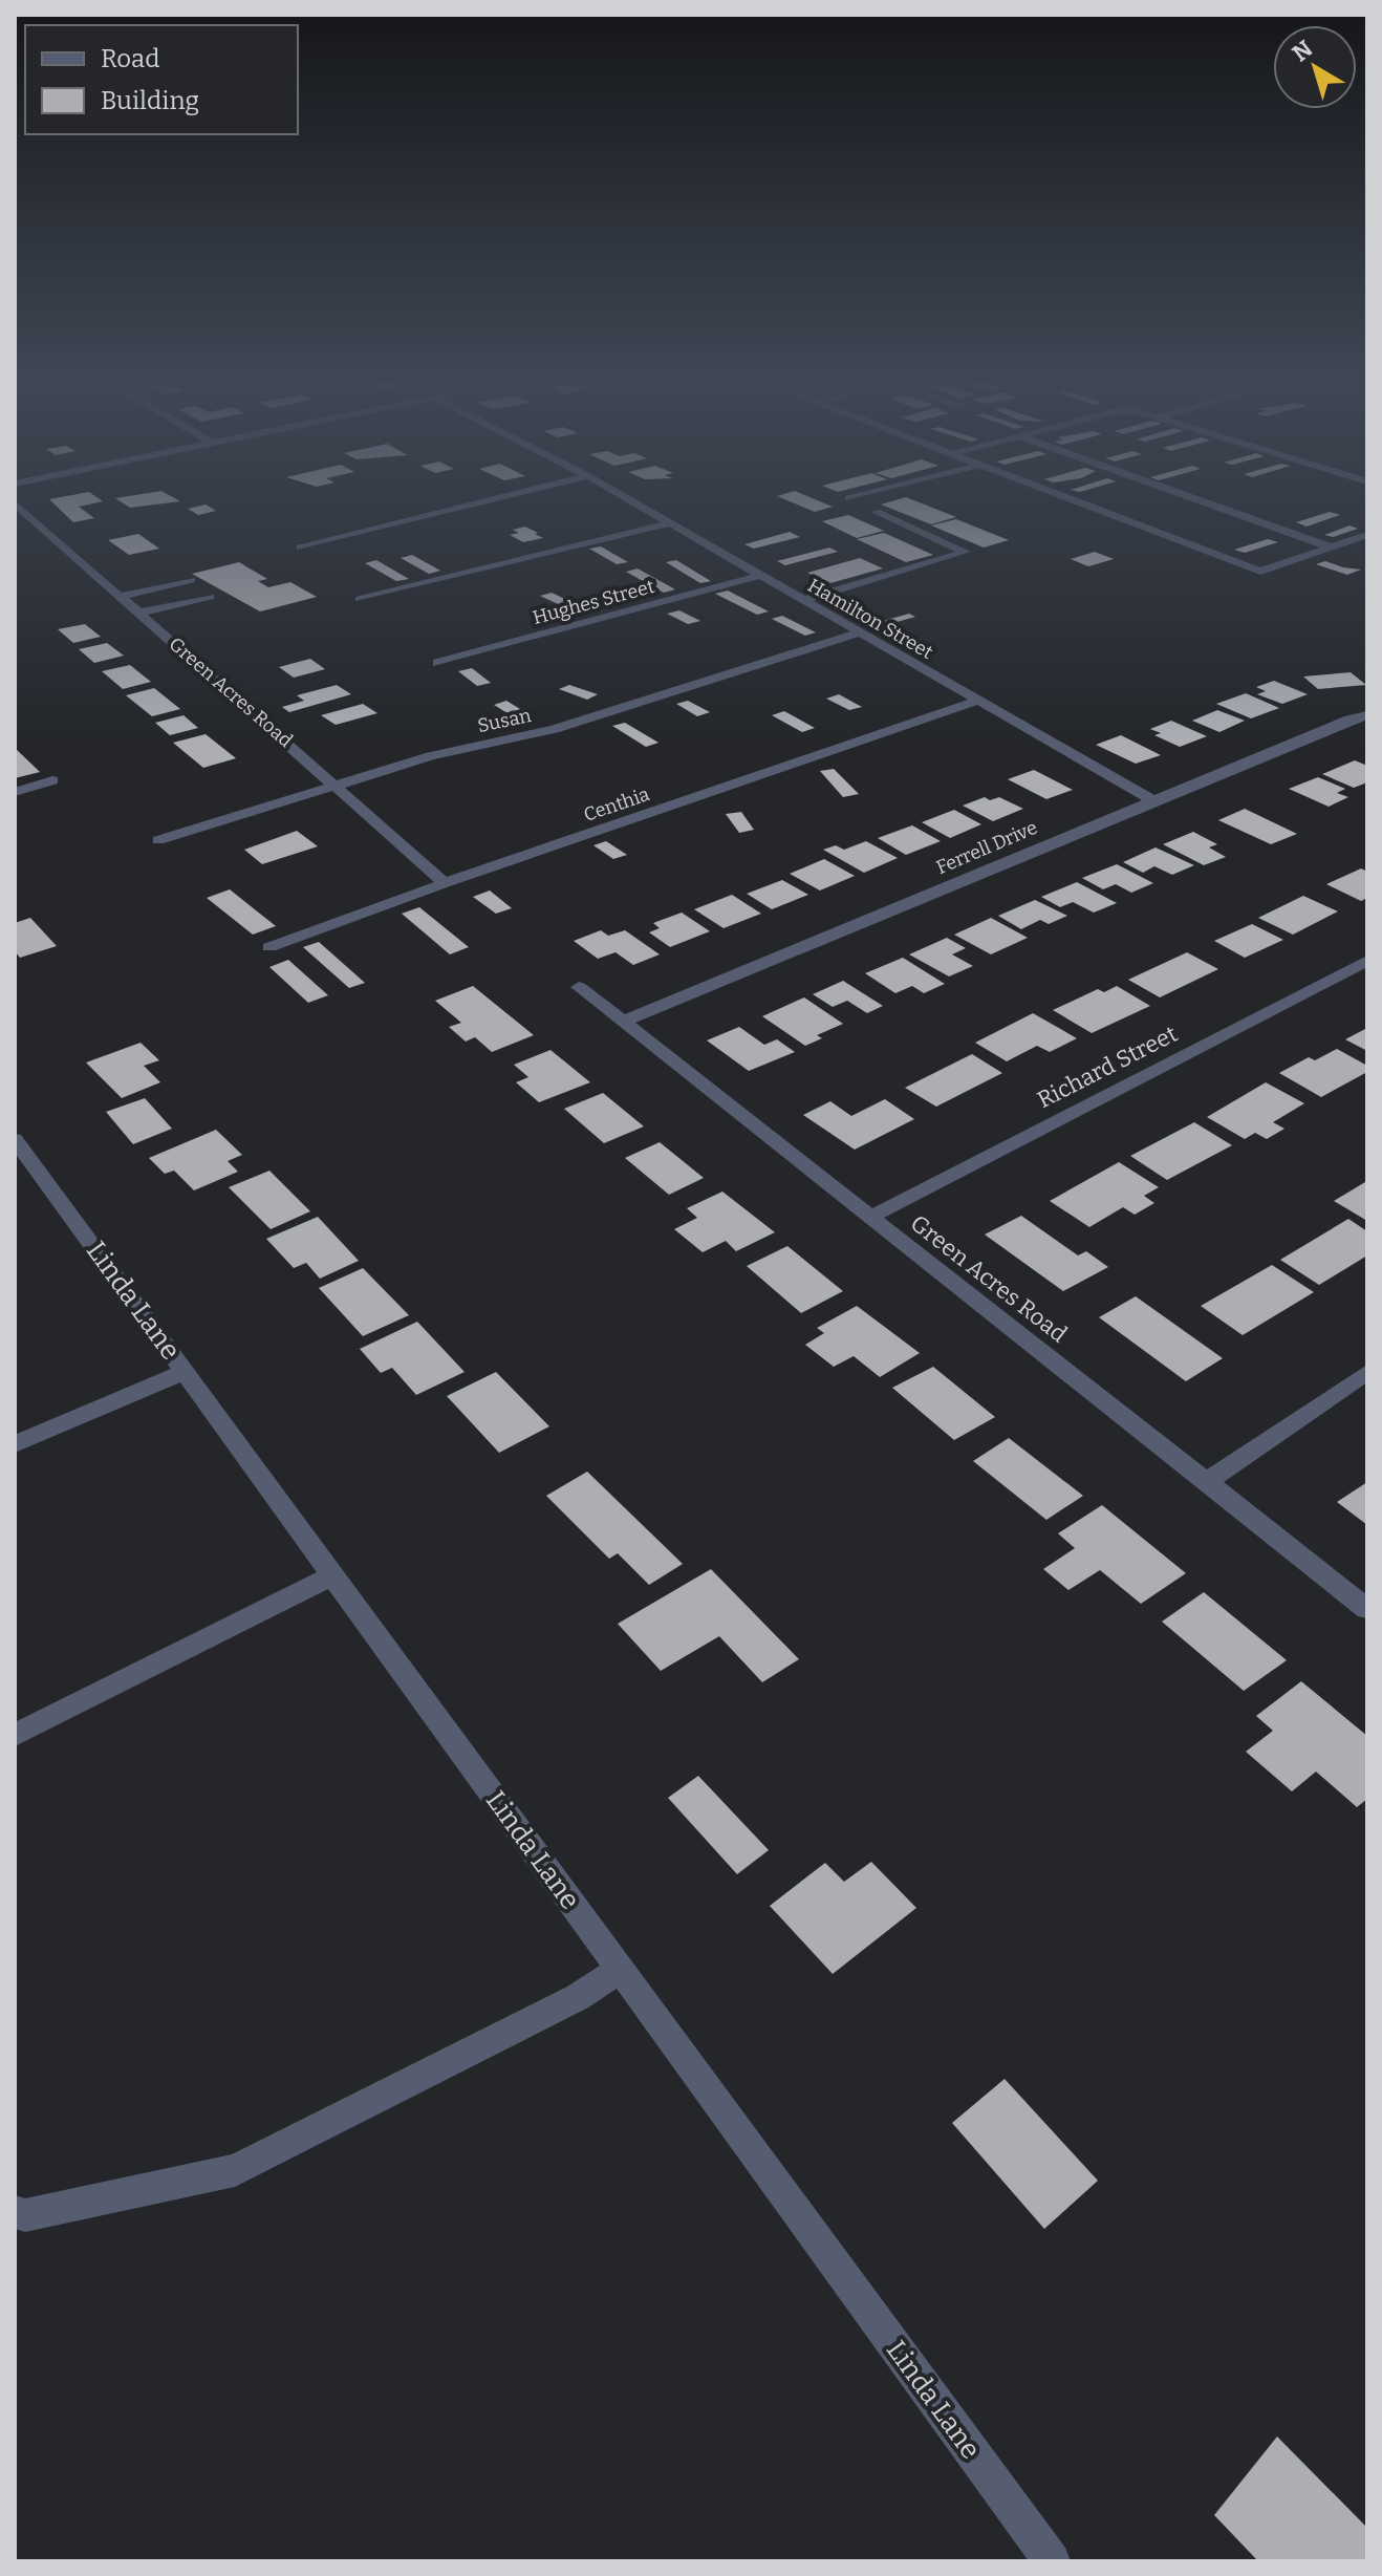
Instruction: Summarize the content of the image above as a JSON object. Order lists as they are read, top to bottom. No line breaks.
{"streets":{"street":["Hughes Street","Hamilton Street","Green Acres Road","Susan","Centhia","Ferrell Drive","Richard Street","Linda Lane"]},"crossings":[["Hughes Street","Hamilton Street"],["Hamilton Street","Susan"],["Hamilton Street","Centhia"],["Hamilton Street","Ferrell Drive"],["Green Acres Road","Susan"],["Green Acres Road","Centhia"],["Green Acres Road","Ferrell Drive"],["Green Acres Road","Richard Street"]],"legend":["Road","Building"],"north":"top left"}
